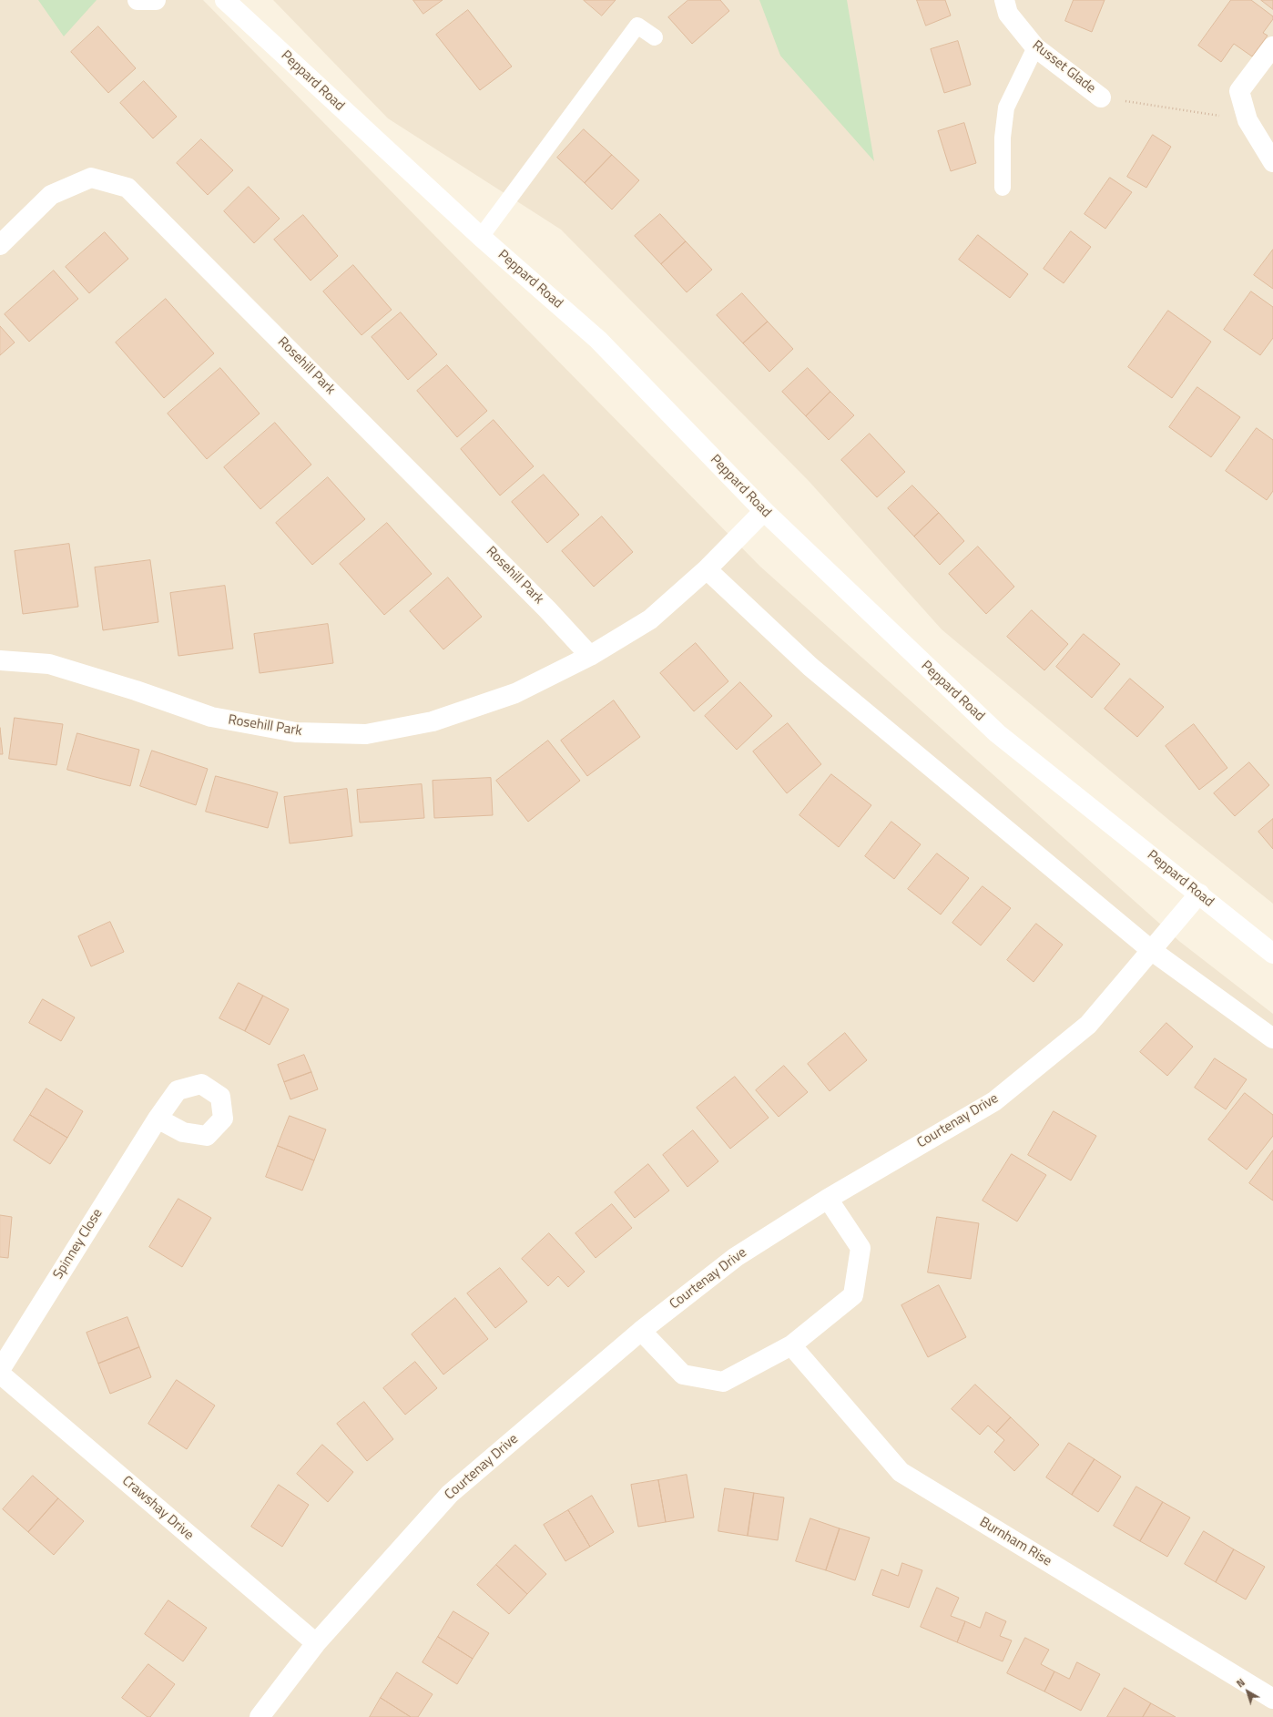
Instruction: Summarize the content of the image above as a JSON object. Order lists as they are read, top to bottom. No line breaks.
{"streets":{"street":["Russet Glade","Peppard Road","Rosehill Park","Courtenay Drive","Spinney Close","Crawshay Drive","Burnham Rise"]},"crossings":[["Peppard Road","Rosehill Park"],["Peppard Road","Courtenay Drive"],["Courtenay Drive","Crawshay Drive"]],"north":"top left"}
